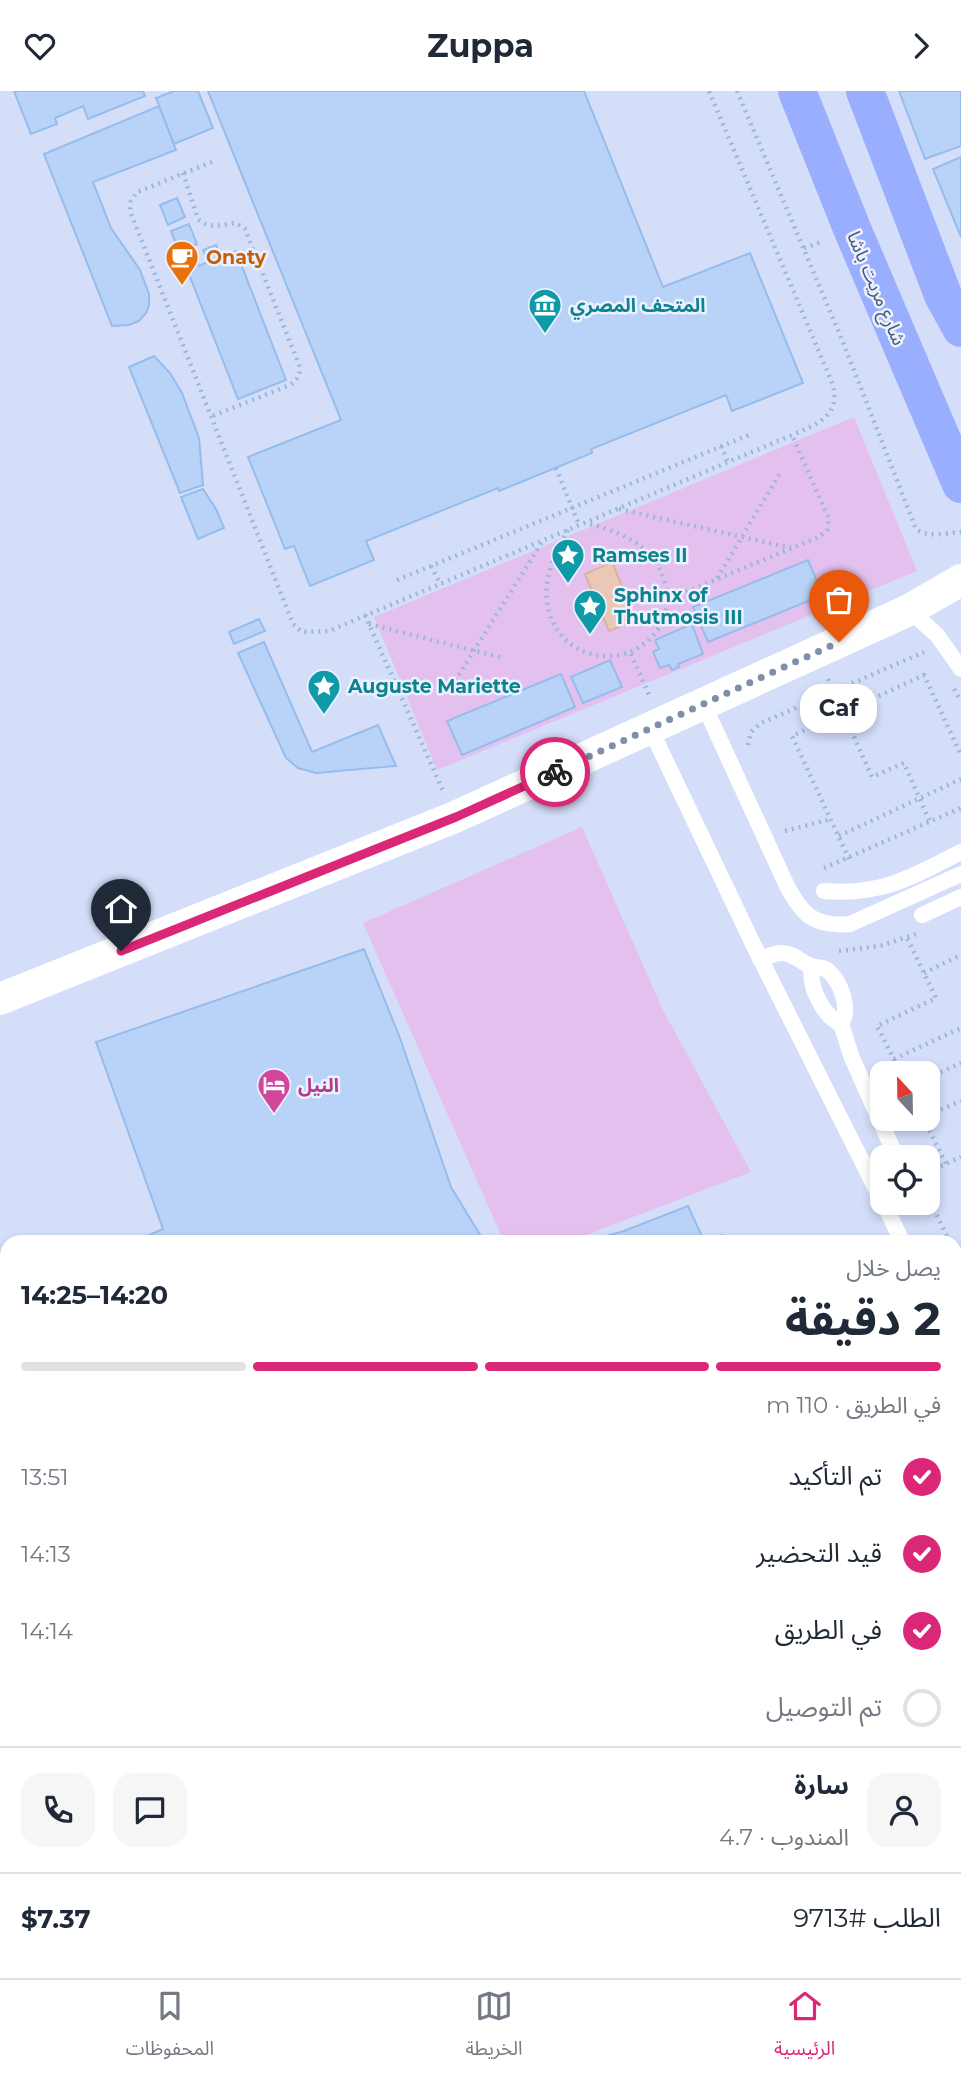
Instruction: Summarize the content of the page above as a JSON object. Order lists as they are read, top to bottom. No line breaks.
{"streets":{"main road":["شارع مريت باشا"]},"places":{"cafe":["Onaty"],"museum":["المتحف المصري"],"place":["Ramses II","Sphinx of Thutmosis III","Auguste Mariette"],"other":["Caf"],"hotel":["النيل"]},"north":"top","page":{"header":"Zuppa","bubble":"Caf","heading":["2 دقيقة","يصل خلال","14:20–14:25"],"panel":["سارة","المندوب · 4.7","الطلب #9713","$7.37"],"bar":"في الطريق · 110 m","list":[["تم التأكيد","13:51"],["قيد التحضير","14:13"],["في الطريق","14:14"],"تم التوصيل"],"tabs":["الرئيسية","الخريطة","المحفوظات"]}}
